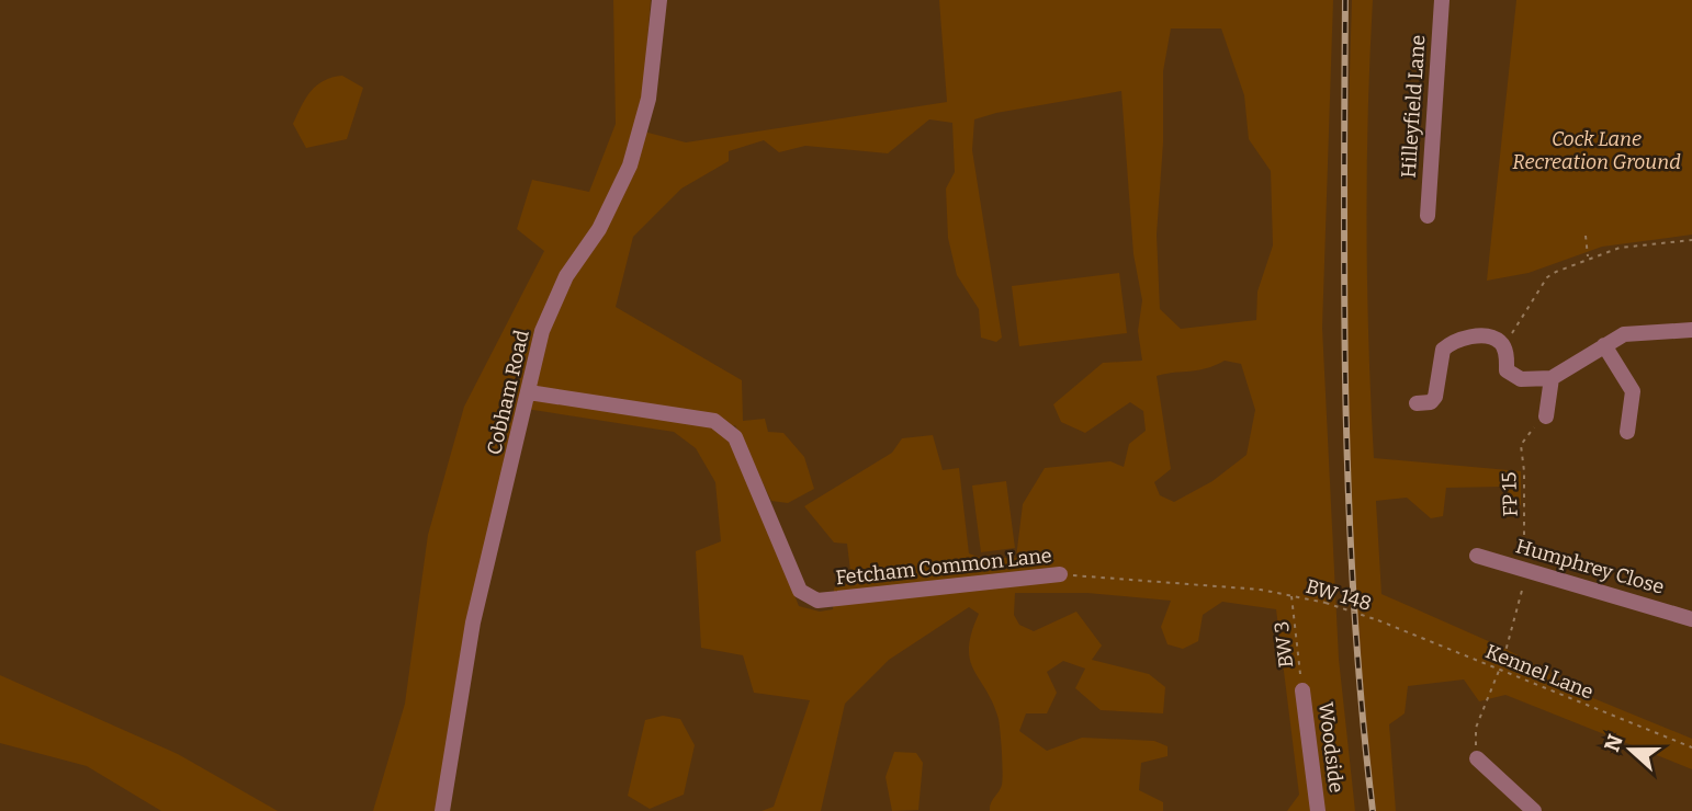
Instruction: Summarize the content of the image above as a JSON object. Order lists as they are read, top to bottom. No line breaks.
{"streets":{"street":["Hilleyfield Lane","Cobham Road","Fetcham Common Lane","Humphrey Close","Woodside"],"path":["FP 15","BW 148","BW 3","Kennel Lane"]},"crossings":[["Cobham Road","Fetcham Common Lane"],["FP 15","Humphrey Close"],["FP 15","Kennel Lane"],["Fetcham Common Lane","BW 148"],["Fetcham Common Lane","BW 3"],["BW 148","BW 3"],["BW 148","Kennel Lane"],["BW 3","Woodside"]],"parks":["Cock Lane Recreation Ground"],"north":"left"}
